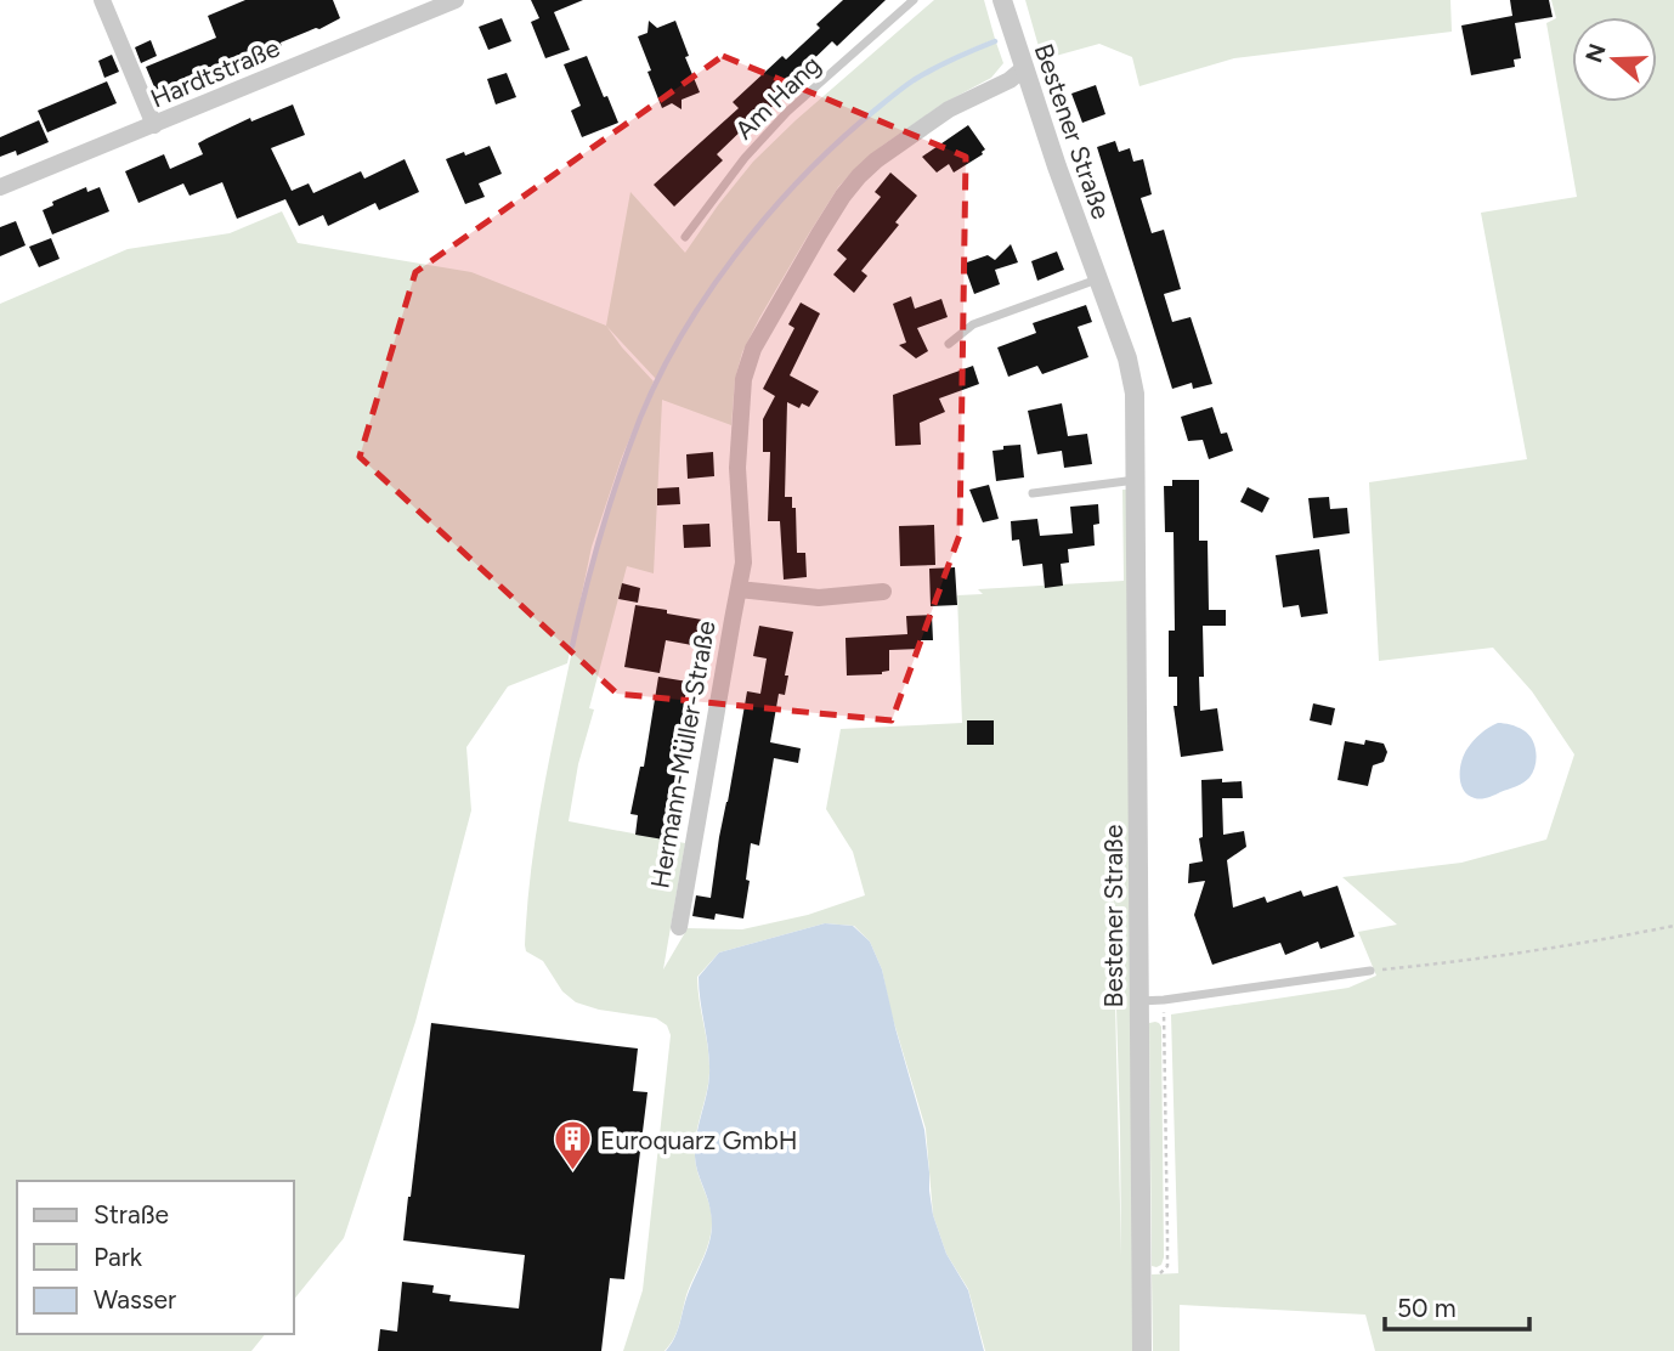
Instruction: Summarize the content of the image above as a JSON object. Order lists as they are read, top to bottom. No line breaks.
{"streets":{"street":["Hardtstraße","Bestener Straße","Hermann-Müller-Straße"],"lane":["Am Hang"]},"crossings":[["Bestener Straße","Hermann-Müller-Straße"]],"places":{"building":["Euroquarz GmbH"]},"legend":["Straße","Park","Wasser"],"scale_bar":"50 m","north":"left"}
